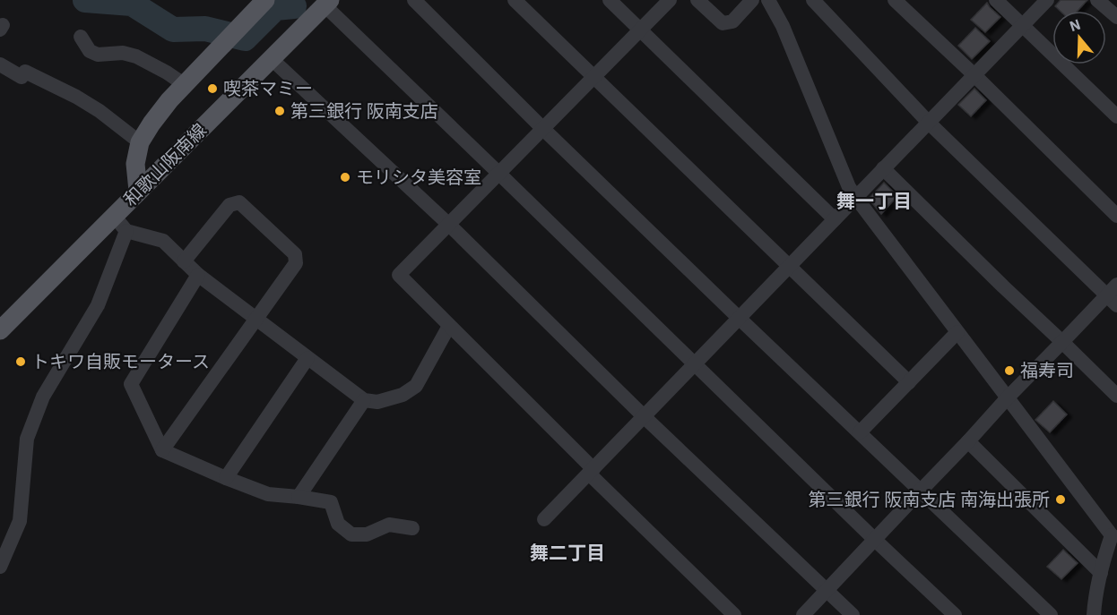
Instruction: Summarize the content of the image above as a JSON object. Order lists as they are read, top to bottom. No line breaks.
{"streets":{"main road":["和歌山阪南線"]},"districts":["舞一丁目","舞二丁目"],"places":["喫茶マミー","第三銀行 阪南支店","モリシタ美容室","トキワ自販モータース","福寿司","第三銀行 阪南支店 南海出張所"],"north":"top"}
